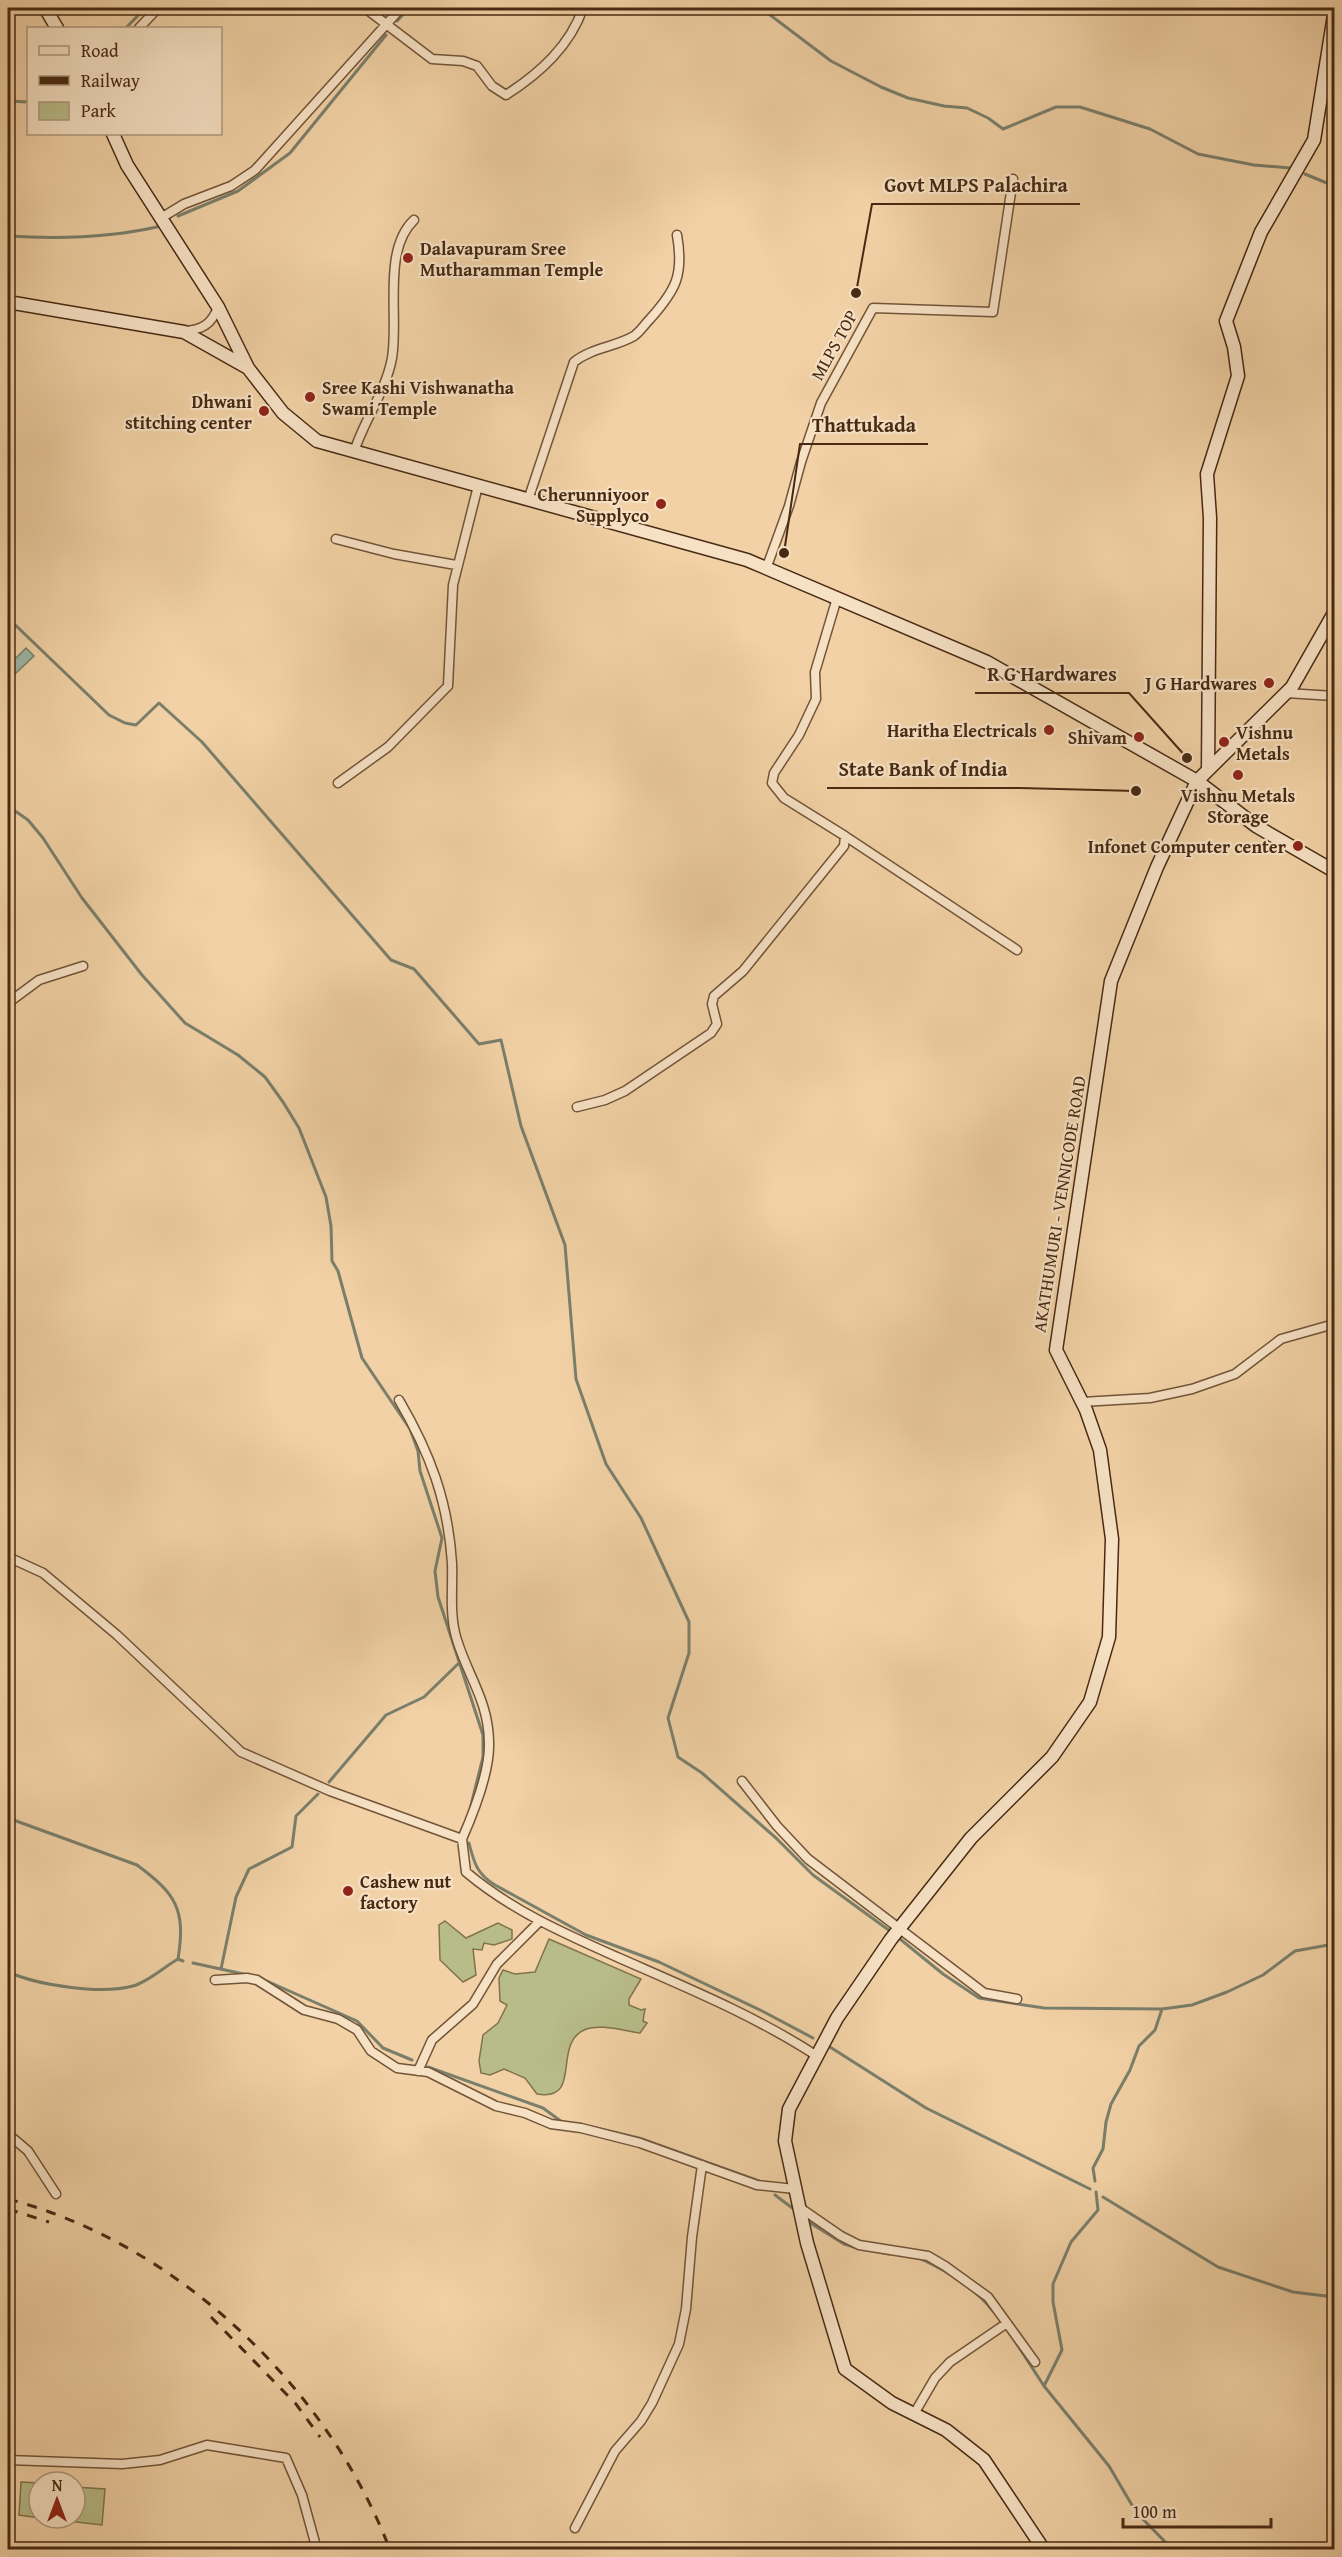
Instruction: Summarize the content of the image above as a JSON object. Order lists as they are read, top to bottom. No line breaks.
{"streets":{"street":["MLPS TOP","AKATHUMURI - VENNICODE ROAD"]},"places":["Dalavapuram Sree Mutharamman Temple","Govt MLPS Palachira","Sree Kashi Vishwanatha Swami Temple","Dhwani stitching center","Cherunniyoor Supplyco","Thattukada","J G Hardwares","Haritha Electricals","Shivam","Vishnu Metals","R G Hardwares","Vishnu Metals Storage","State Bank of India","Infonet Computer center","Cashew nut factory"],"legend":["Road","Railway","Park"],"scale_bar":"100 m","north":"top"}
